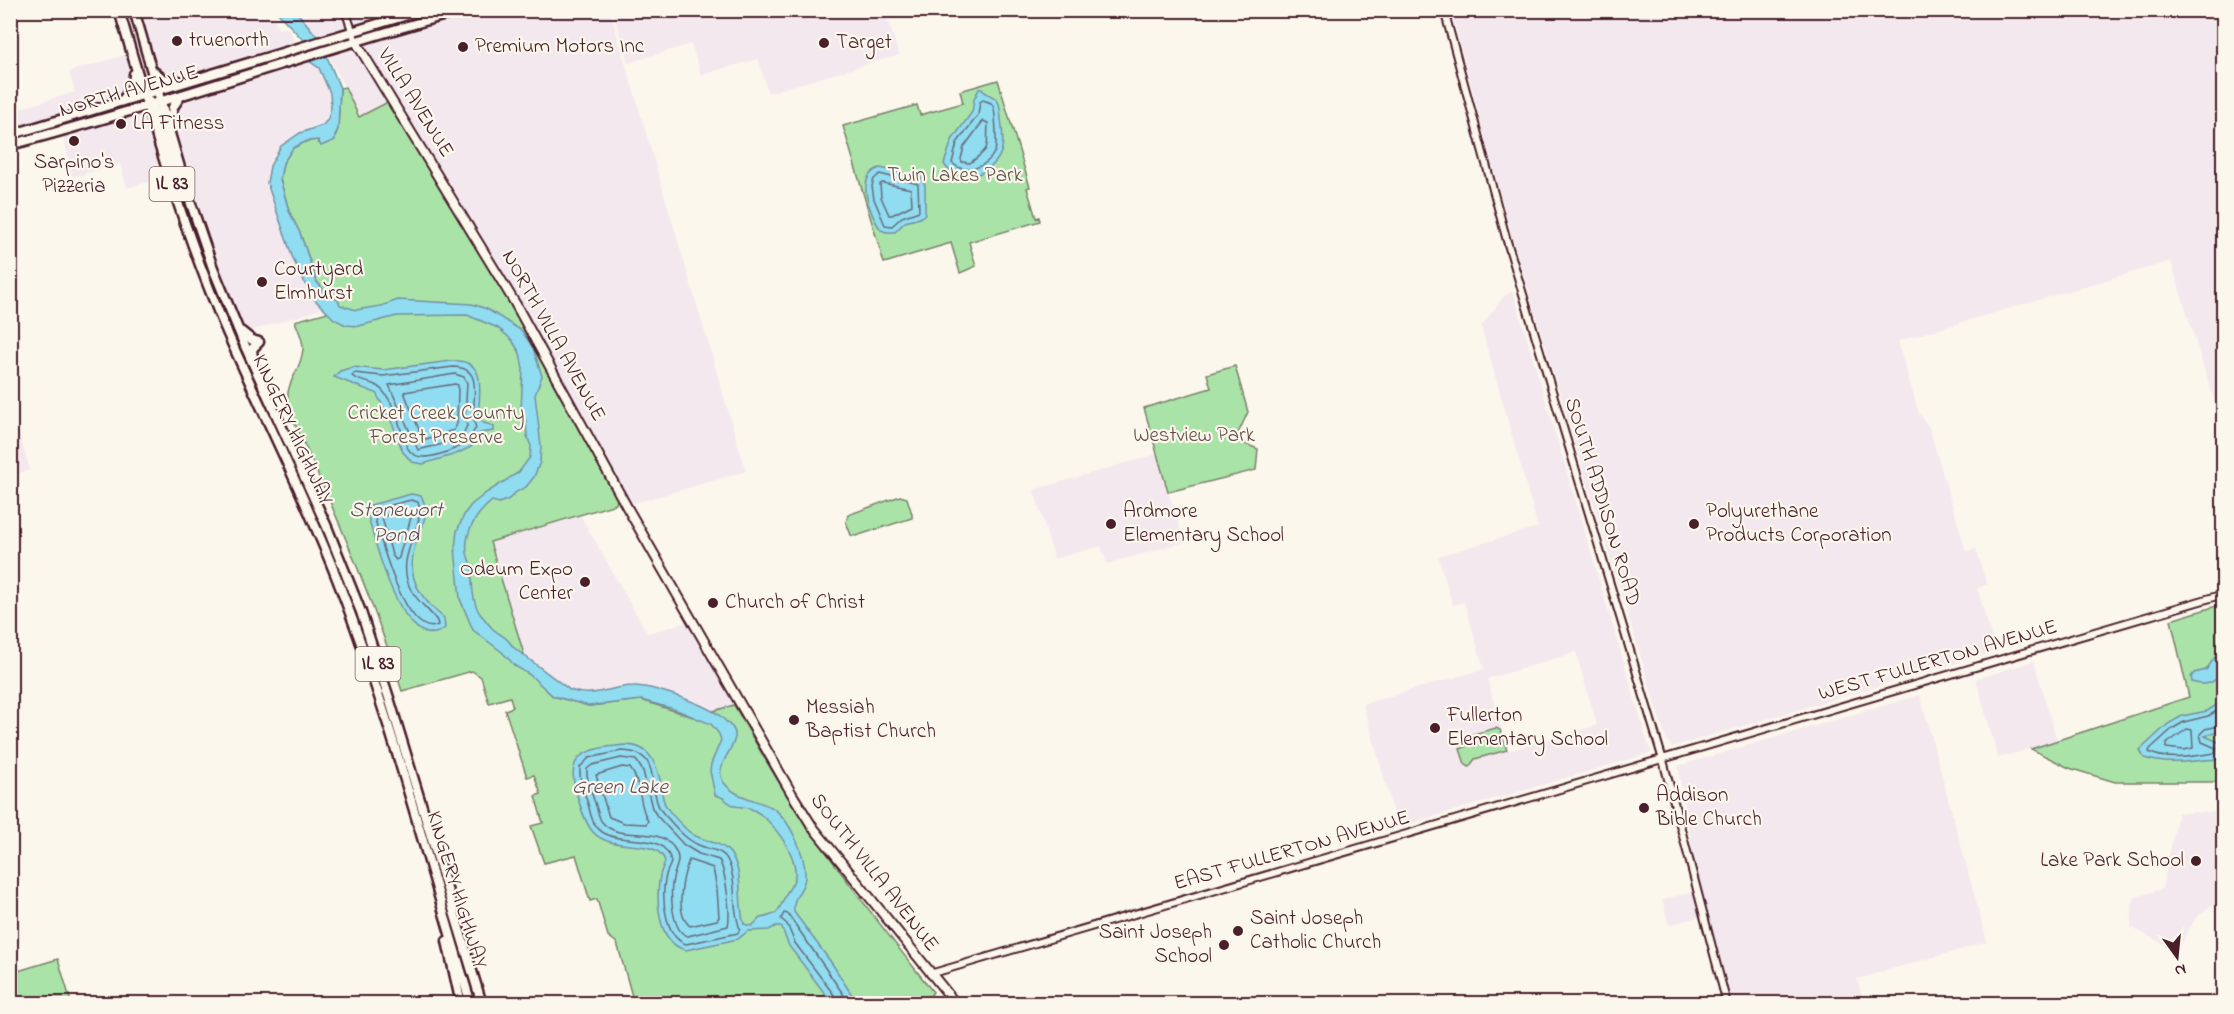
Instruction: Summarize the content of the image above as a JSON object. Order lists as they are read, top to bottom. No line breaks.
{"streets":{"main road":["NORTH AVENUE","VILLA AVENUE","IL 83","NORTH VILLA AVENUE","KINGERY HIGHWAY","SOUTH VILLA AVENUE"],"street":["SOUTH ADDISON ROAD","WEST FULLERTON AVENUE","EAST FULLERTON AVENUE"]},"crossings":[["NORTH AVENUE","VILLA AVENUE"],["NORTH AVENUE","IL 83"],["NORTH AVENUE","KINGERY HIGHWAY"],["VILLA AVENUE","NORTH VILLA AVENUE"],["NORTH VILLA AVENUE","SOUTH VILLA AVENUE"],["SOUTH ADDISON ROAD","WEST FULLERTON AVENUE"],["SOUTH ADDISON ROAD","EAST FULLERTON AVENUE"],["WEST FULLERTON AVENUE","EAST FULLERTON AVENUE"],["EAST FULLERTON AVENUE","SOUTH VILLA AVENUE"]],"water":["Stonewort Pond","Green Lake"],"parks":["Twin Lakes Park","Cricket Creek County Forest Preserve","Westview Park"],"places":["truenorth","Target","Premium Motors Inc","LA Fitness","Sarpino's Pizzeria","Courtyard Elmhurst","Ardmore Elementary School","Polyurethane Products Corporation","Odeum Expo Center","Church of Christ","Messiah Baptist Church","Fullerton Elementary School","Addison Bible Church","Lake Park School","Saint Joseph Catholic Church","Saint Joseph School"],"north":"bottom"}
